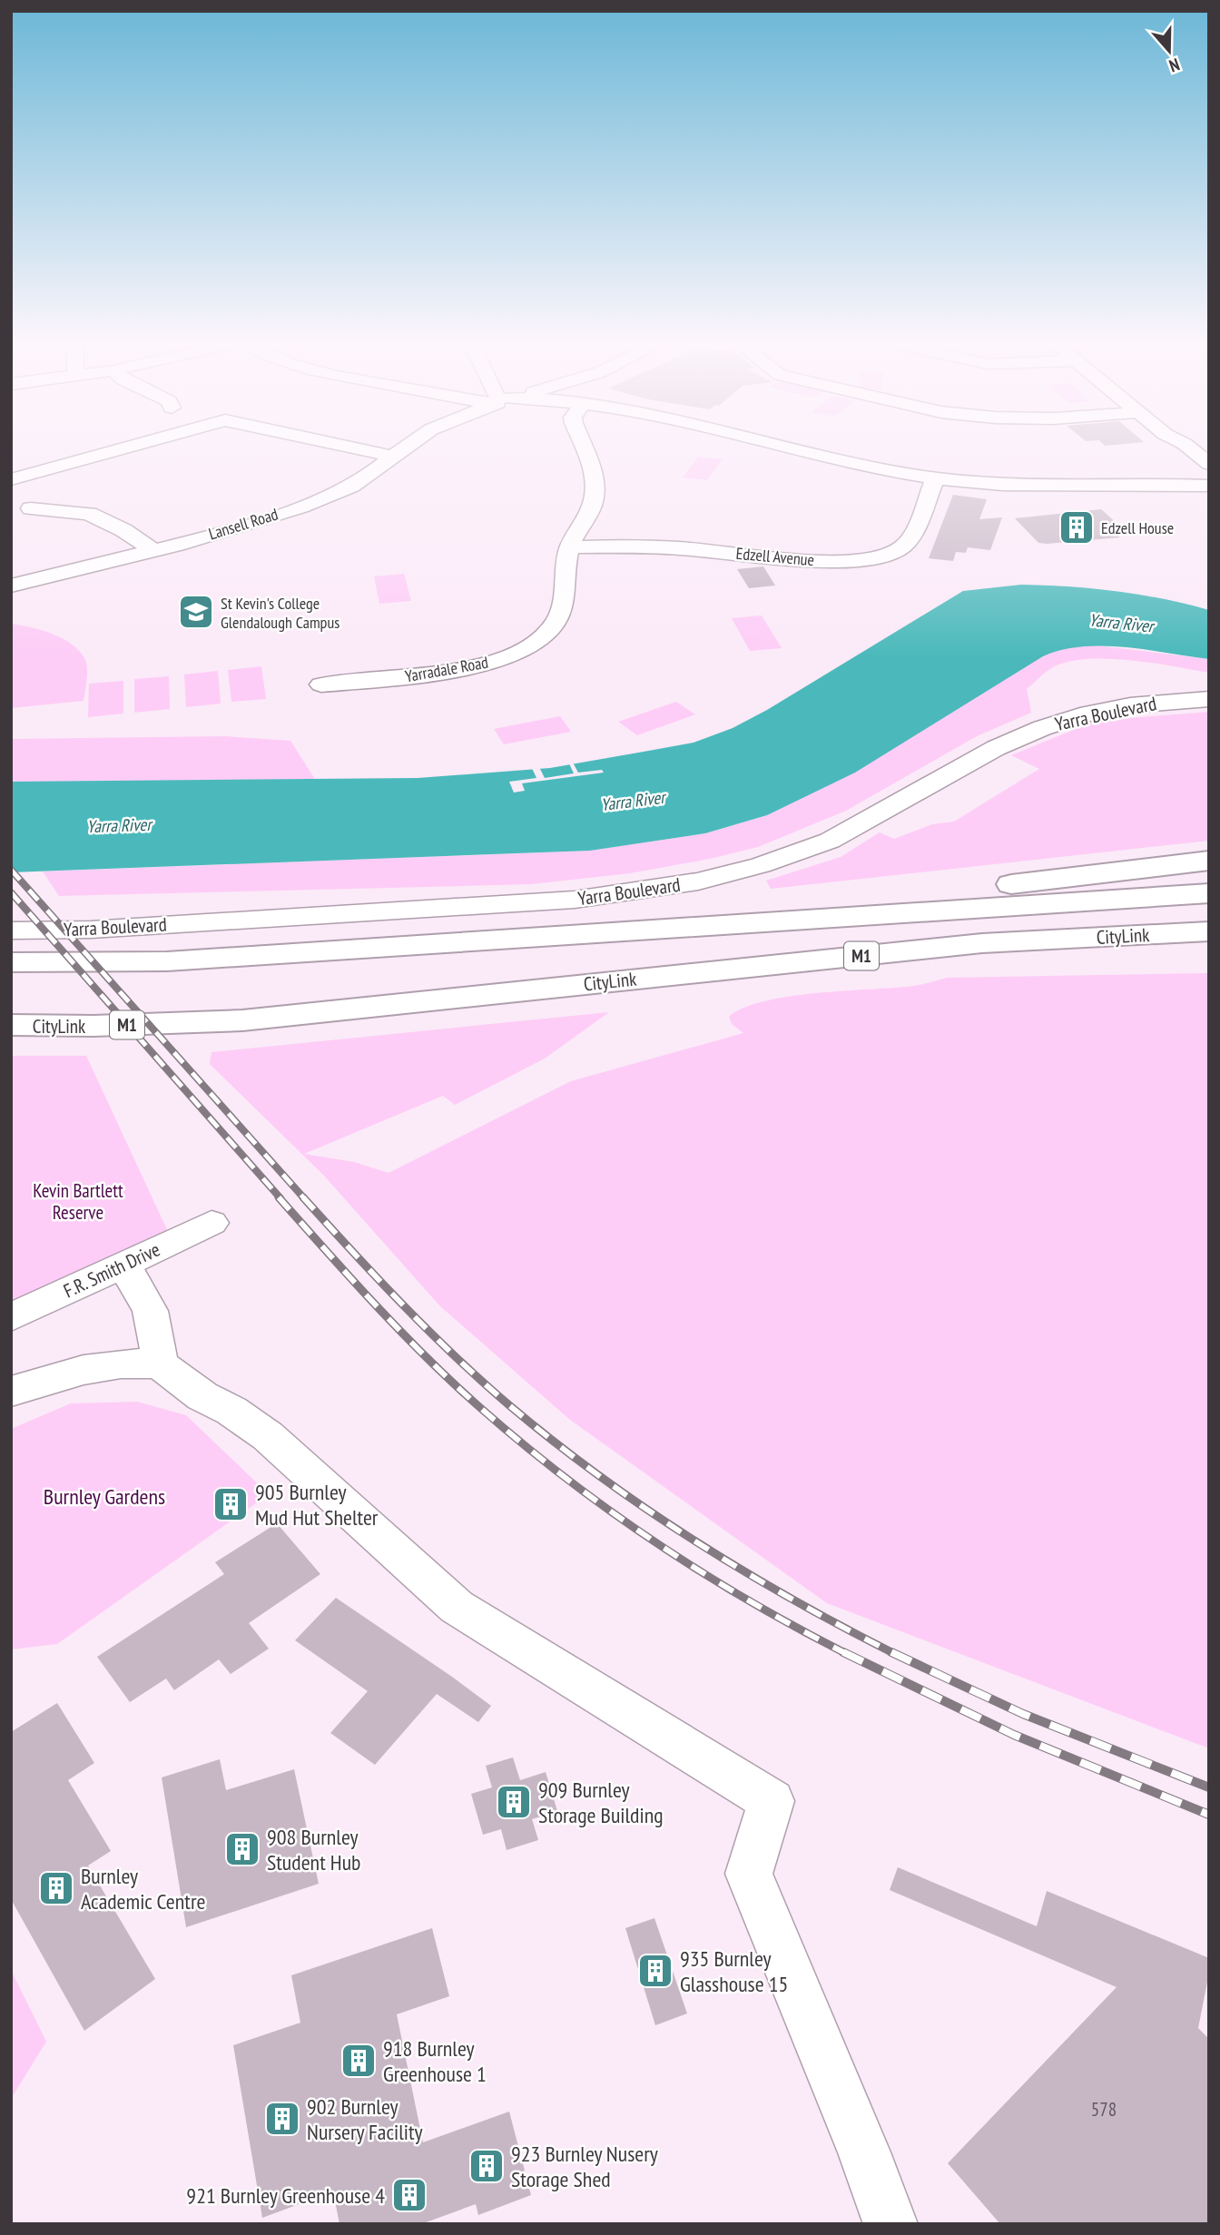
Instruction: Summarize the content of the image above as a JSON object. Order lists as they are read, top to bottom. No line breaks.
{"streets":{"highway":["CityLink","M1"],"street":["Lansell Road","Edzell Avenue","Yarradale Road","Yarra Boulevard","F.R. Smith Drive"]},"crossings":[["Edzell Avenue","Yarradale Road"]],"water":["Yarra River"],"parks":["Kevin Bartlett Reserve","Burnley Gardens"],"places":{"building":["Edzell House","905 Burnley Mud Hut Shelter","909 Burnley Storage Building","908 Burnley Student Hub","Burnley Academic Centre","935 Burnley Glasshouse 15","918 Burnley Greenhouse 1","902 Burnley Nursery Facility","923 Burnley Nusery Storage Shed","921 Burnley Greenhouse 4"],"school or university":["St Kevin's College Glendalough Campus"]},"house_numbers":["578"],"north":"bottom"}
